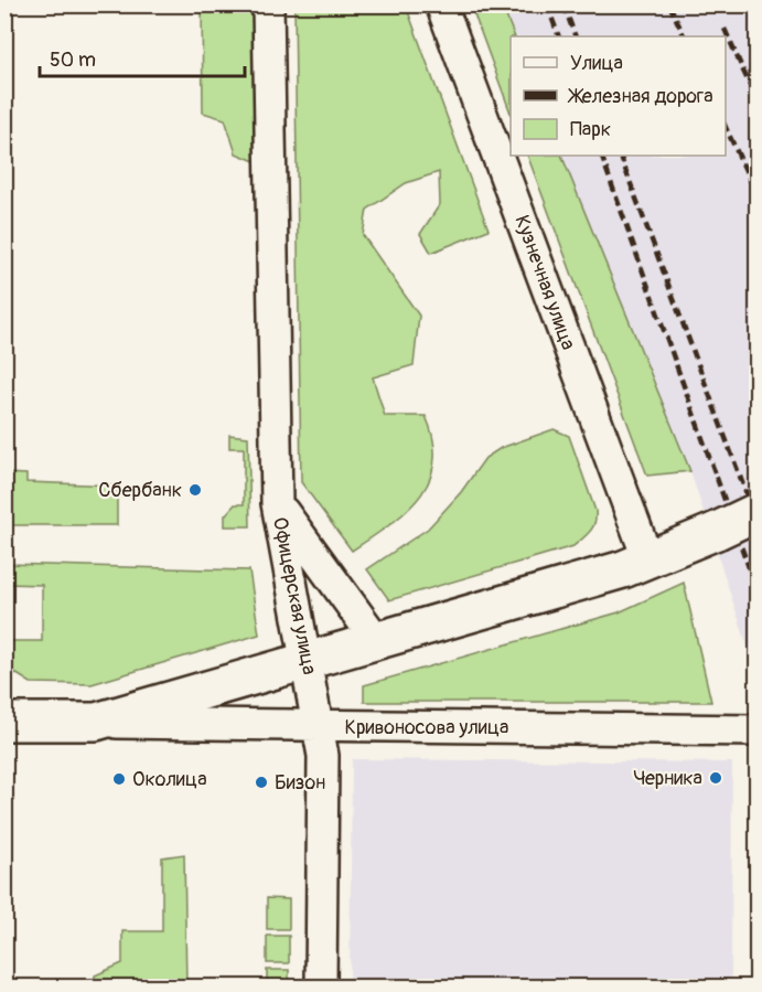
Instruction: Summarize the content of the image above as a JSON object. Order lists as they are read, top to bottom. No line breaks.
{"streets":{"main road":["Кривоносова улица"],"street":["Кузнечная улица","Офицерская улица"]},"crossings":[["Кузнечная улица","Кривоносова улица"],["Офицерская улица","Кривоносова улица"]],"places":["Сбербанк","Черника","Околица","Бизон"],"legend":["Улица","Железная дорога","Парк"],"scale_bar":"50 m"}
